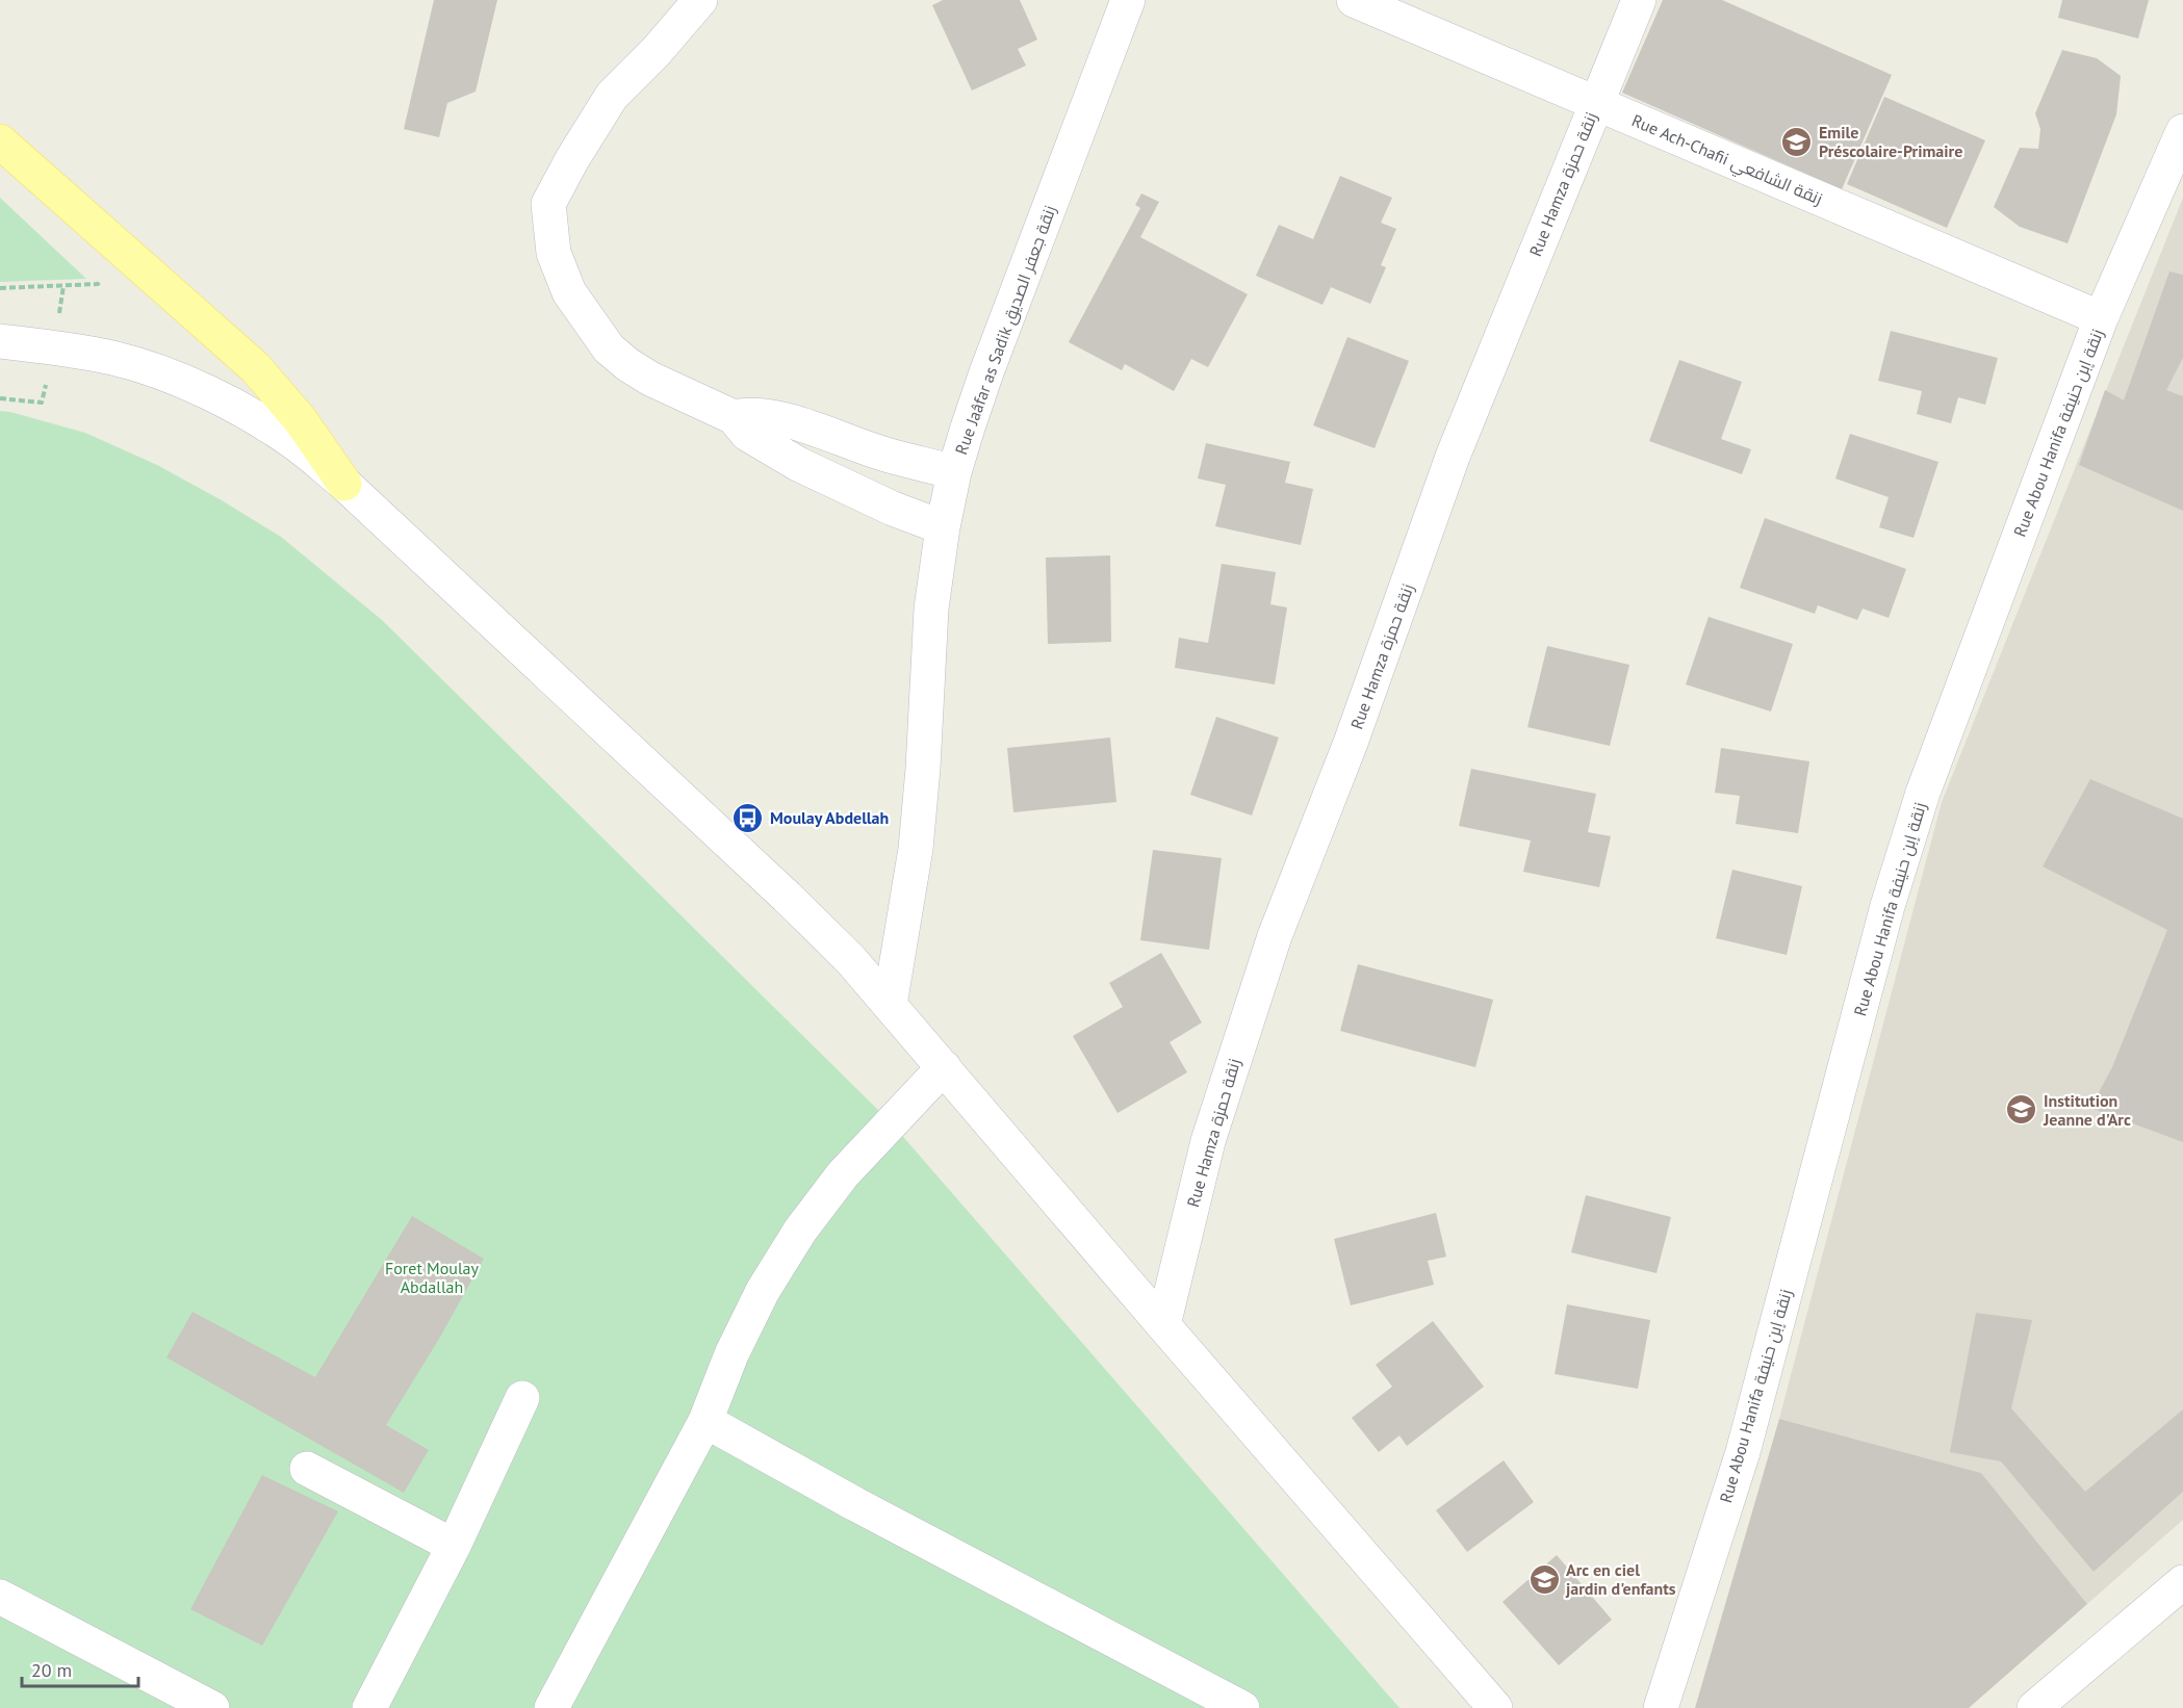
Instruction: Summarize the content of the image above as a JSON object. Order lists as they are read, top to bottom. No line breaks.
{"streets":{"street":["Rue Ach-Chafii زنقة الشافعي","Rue Hamza زنقة حمزة","Rue Jaâfar as Sadik زنقة جعفر الصديق","Rue Abou Hanifa زنقة اٍبن حنيفة"]},"crossings":[["Rue Ach-Chafii زنقة الشافعي","Rue Hamza زنقة حمزة"],["Rue Ach-Chafii زنقة الشافعي","Rue Abou Hanifa زنقة اٍبن حنيفة"]],"parks":["Foret Moulay Abdallah"],"places":{"school or university":["Emile Préscolaire-Primaire","Institution Jeanne d'Arc","Arc en ciel jardin d'enfants"],"bus stop":["Moulay Abdellah"]},"scale_bar":"20 m"}
